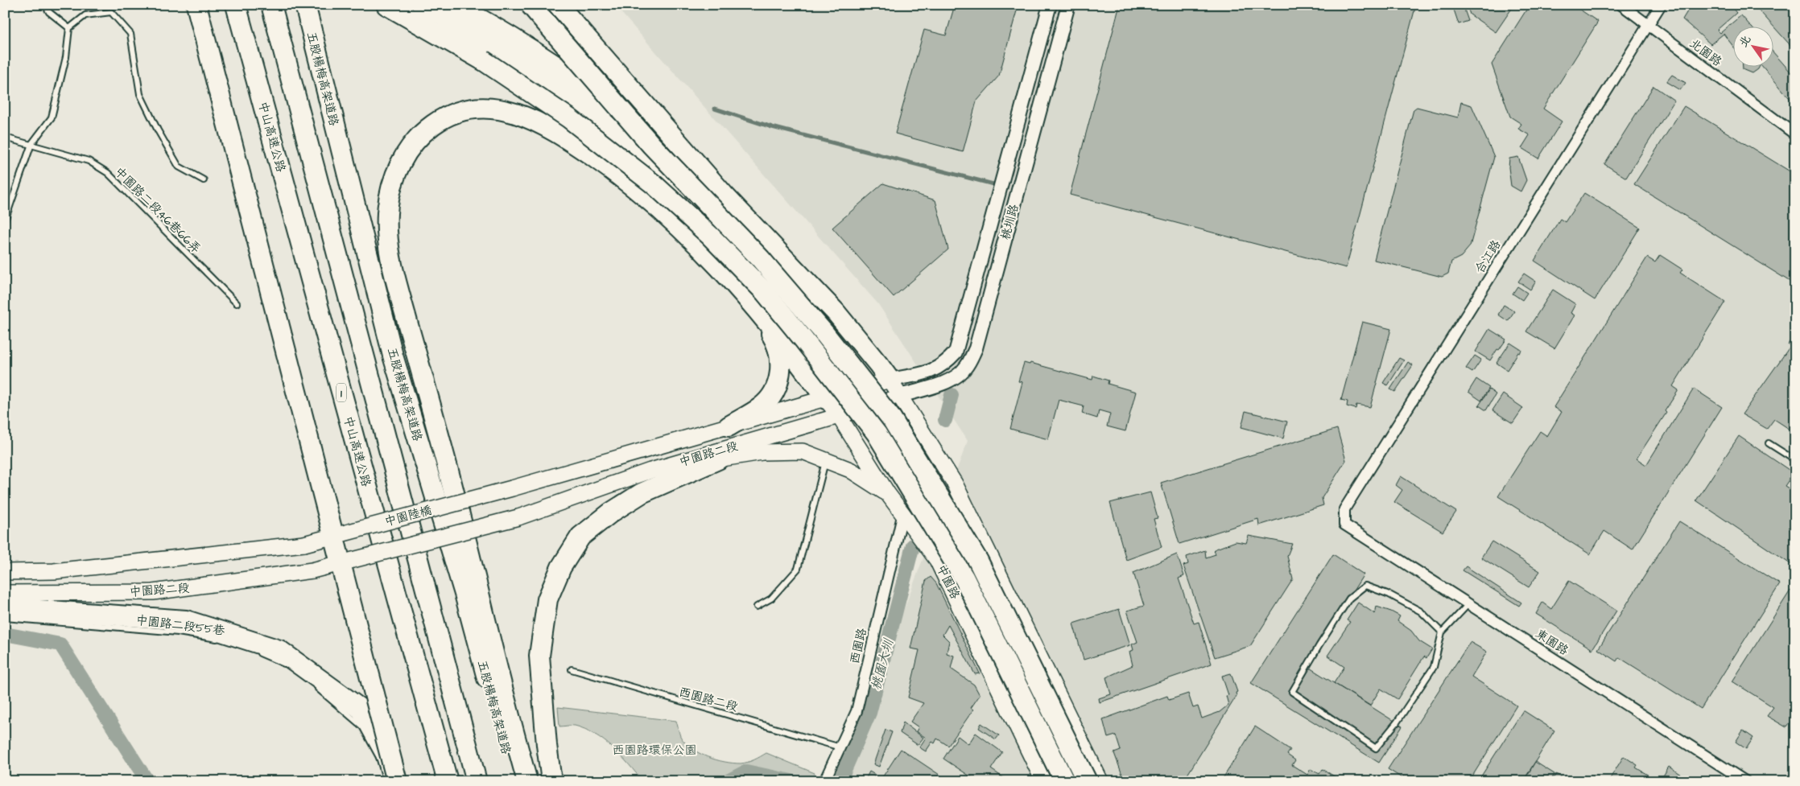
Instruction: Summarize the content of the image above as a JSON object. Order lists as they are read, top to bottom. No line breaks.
{"streets":{"highway":["五股楊梅高架道路","中山高速公路","1"],"main road":["中園路二段","中園陸橋","中園路"],"street":["北園路","桃圳路","合江路","東園路","西園路"],"lane":["中園路二段46巷66弄","中園路二段55巷","西園路二段"]},"crossings":[["北園路","合江路"],["桃圳路","中園路二段"],["合江路","東園路"],["中園路二段","中園陸橋"],["中園路二段","中園路"],["中園路","西園路"],["西園路","西園路二段"]],"water":["桃園大圳"],"parks":["西園路環保公園"],"north":"top left"}
